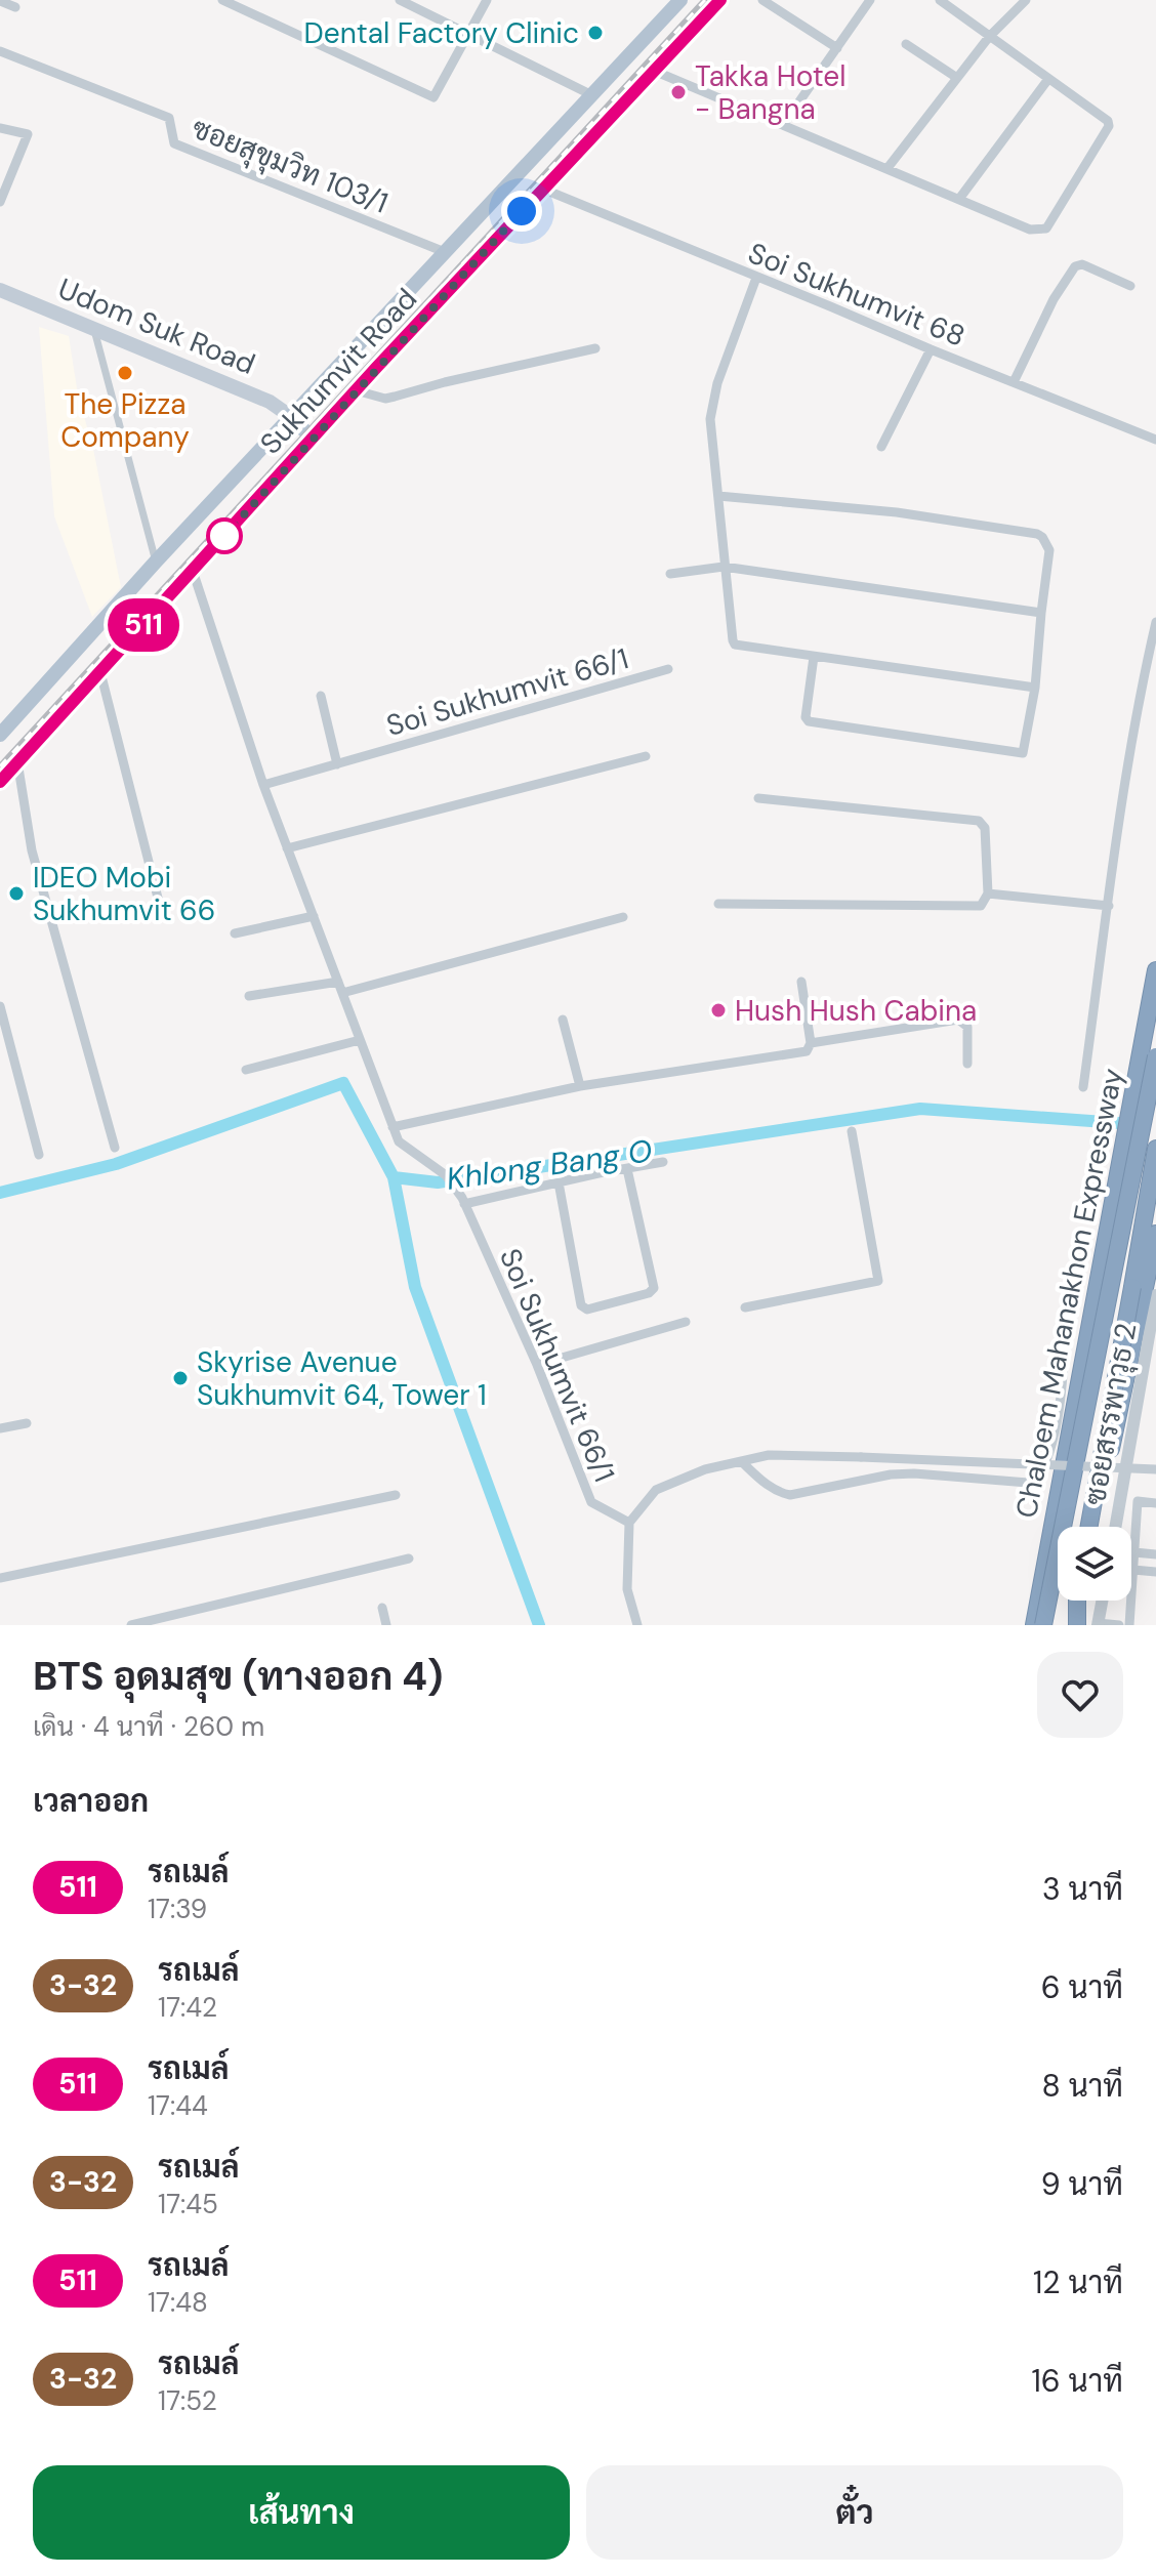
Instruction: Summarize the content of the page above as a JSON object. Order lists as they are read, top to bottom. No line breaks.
{"streets":{"highway":["Chaloem Mahanakhon Expressway"],"main road":["Udom Suk Road","Sukhumvit Road"],"street":["ซอยสุขุมวิท 103/1","Soi Sukhumvit 68","Soi Sukhumvit 66/1","ซอยสรรพาวุธ 2"]},"crossings":[["ซอยสุขุมวิท 103/1","Sukhumvit Road"],["Soi Sukhumvit 68","Sukhumvit Road"],["Udom Suk Road","Sukhumvit Road"],["Sukhumvit Road","Soi Sukhumvit 66/1"]],"water":["Khlong Bang O"],"places":["Dental Factory Clinic","Takka Hotel - Bangna","The Pizza Company","IDEO Mobi Sukhumvit 66","Hush Hush Cabina","Skyrise Avenue Sukhumvit 64, Tower 1"],"lines":["bus line 511"],"page":{"on_map":"511","heading":[["BTS อุดมสุข (ทางออก 4)","เดิน · 4 นาที · 260 m"],"เวลาออก"],"list":[{"mark":"511","name":"รถเมล์","note":"17:39","value":"3 นาที"},{"mark":"3-32","name":"รถเมล์","note":"17:42","value":"6 นาที"},{"mark":"511","name":"รถเมล์","note":"17:44","value":"8 นาที"},{"mark":"3-32","name":"รถเมล์","note":"17:45","value":"9 นาที"},{"mark":"511","name":"รถเมล์","note":"17:48","value":"12 นาที"},{"mark":"3-32","name":"รถเมล์","note":"17:52","value":"16 นาที"}],"buttons":["เส้นทาง","ตั๋ว"]}}
